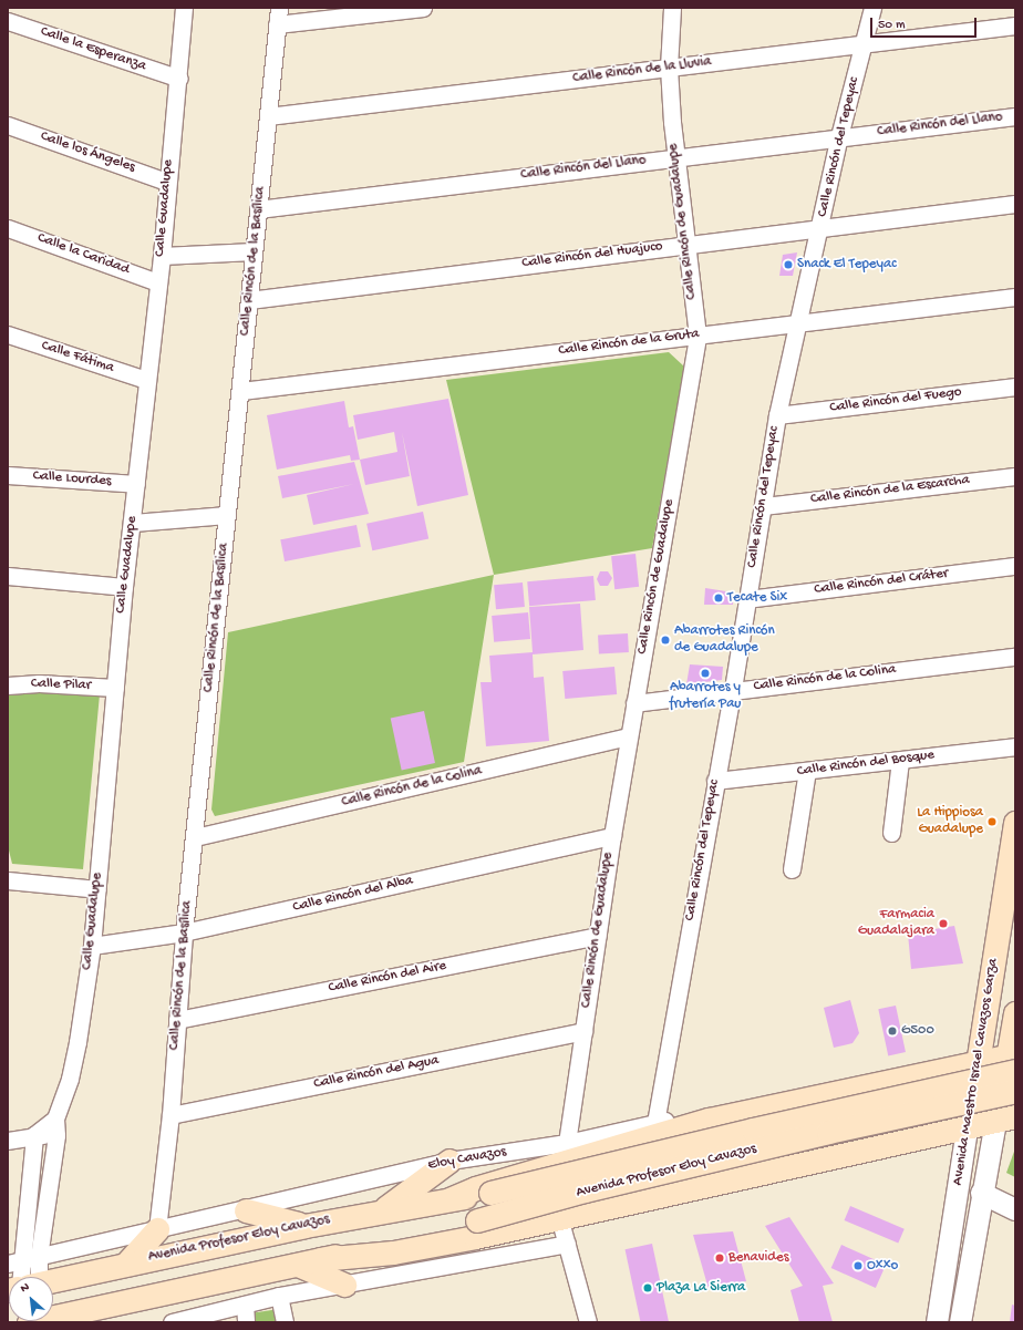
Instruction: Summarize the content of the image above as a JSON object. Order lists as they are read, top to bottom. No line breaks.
{"streets":{"main road":["Avenida Maestro Israel Cavazos Garza","Avenida Profesor Eloy Cavazos"],"street":["Calle la Esperanza","Calle Rincón de la Lluvia","Calle Rincón del Llano","Calle Rincón del Tepeyac","Calle los Ángeles","Calle Guadalupe","Calle Rincón de Guadalupe","Calle la Caridad","Calle Rincón del Huajuco","Calle Rincón de la Basílica","Calle Rincón de la Gruta","Calle Fátima","Calle Rincón del Fuego","Calle Lourdes","Calle Rincón de la Escarcha","Calle Rincón del Cráter","Calle Rincón de la Colina","Calle Pilar","Calle Rincón del Bosque","Calle Rincón del Alba","Calle Rincón del Aire","Calle Rincón del Agua","Eloy Cavazos"]},"crossings":[["Calle la Esperanza","Calle Guadalupe"],["Calle Rincón de la Lluvia","Calle Rincón del Tepeyac"],["Calle Rincón de la Lluvia","Calle Rincón de Guadalupe"],["Calle Rincón de la Lluvia","Calle Rincón de la Basílica"],["Calle Rincón del Llano","Calle Rincón del Tepeyac"],["Calle Rincón del Llano","Calle Rincón de Guadalupe"],["Calle Rincón del Llano","Calle Rincón de la Basílica"],["Calle Rincón del Tepeyac","Calle Rincón del Huajuco"],["Calle Rincón del Tepeyac","Calle Rincón de la Gruta"],["Calle Rincón del Tepeyac","Calle Rincón del Fuego"],["Calle Rincón del Tepeyac","Calle Rincón de la Escarcha"],["Calle Rincón del Tepeyac","Calle Rincón del Cráter"],["Calle Rincón del Tepeyac","Calle Rincón de la Colina"],["Calle Rincón del Tepeyac","Calle Rincón del Bosque"],["Calle Rincón del Tepeyac","Eloy Cavazos"],["Calle los Ángeles","Calle Guadalupe"],["Calle Guadalupe","Calle la Caridad"],["Calle Guadalupe","Calle Fátima"],["Calle Guadalupe","Calle Lourdes"],["Calle Guadalupe","Calle Pilar"],["Calle Guadalupe","Calle Rincón del Alba"],["Calle Guadalupe","Eloy Cavazos"],["Calle Rincón de Guadalupe","Calle Rincón del Huajuco"],["Calle Rincón de Guadalupe","Calle Rincón de la Gruta"],["Calle Rincón de Guadalupe","Calle Rincón de la Colina"],["Calle Rincón de Guadalupe","Calle Rincón del Alba"],["Calle Rincón de Guadalupe","Calle Rincón del Aire"],["Calle Rincón de Guadalupe","Calle Rincón del Agua"],["Calle Rincón de Guadalupe","Eloy Cavazos"],["Calle Rincón del Huajuco","Calle Rincón de la Basílica"],["Calle Rincón de la Basílica","Calle Rincón de la Gruta"],["Calle Rincón de la Basílica","Calle Rincón de la Colina"],["Calle Rincón de la Basílica","Calle Rincón del Alba"],["Calle Rincón de la Basílica","Calle Rincón del Aire"],["Calle Rincón de la Basílica","Calle Rincón del Agua"],["Calle Rincón de la Basílica","Eloy Cavazos"],["Avenida Maestro Israel Cavazos Garza","Avenida Profesor Eloy Cavazos"],["Eloy Cavazos","Avenida Profesor Eloy Cavazos"]],"places":["Snack El Tepeyac","Tecate Six","Abarrotes Rincón de Guadalupe","Abarrotes y frutería Pau","La Hippiosa Guadalupe","Farmacia Guadalajara","G500","Benavides","Oxxo","Plaza La Sierra"],"scale_bar":"50 m","north":"top left"}
